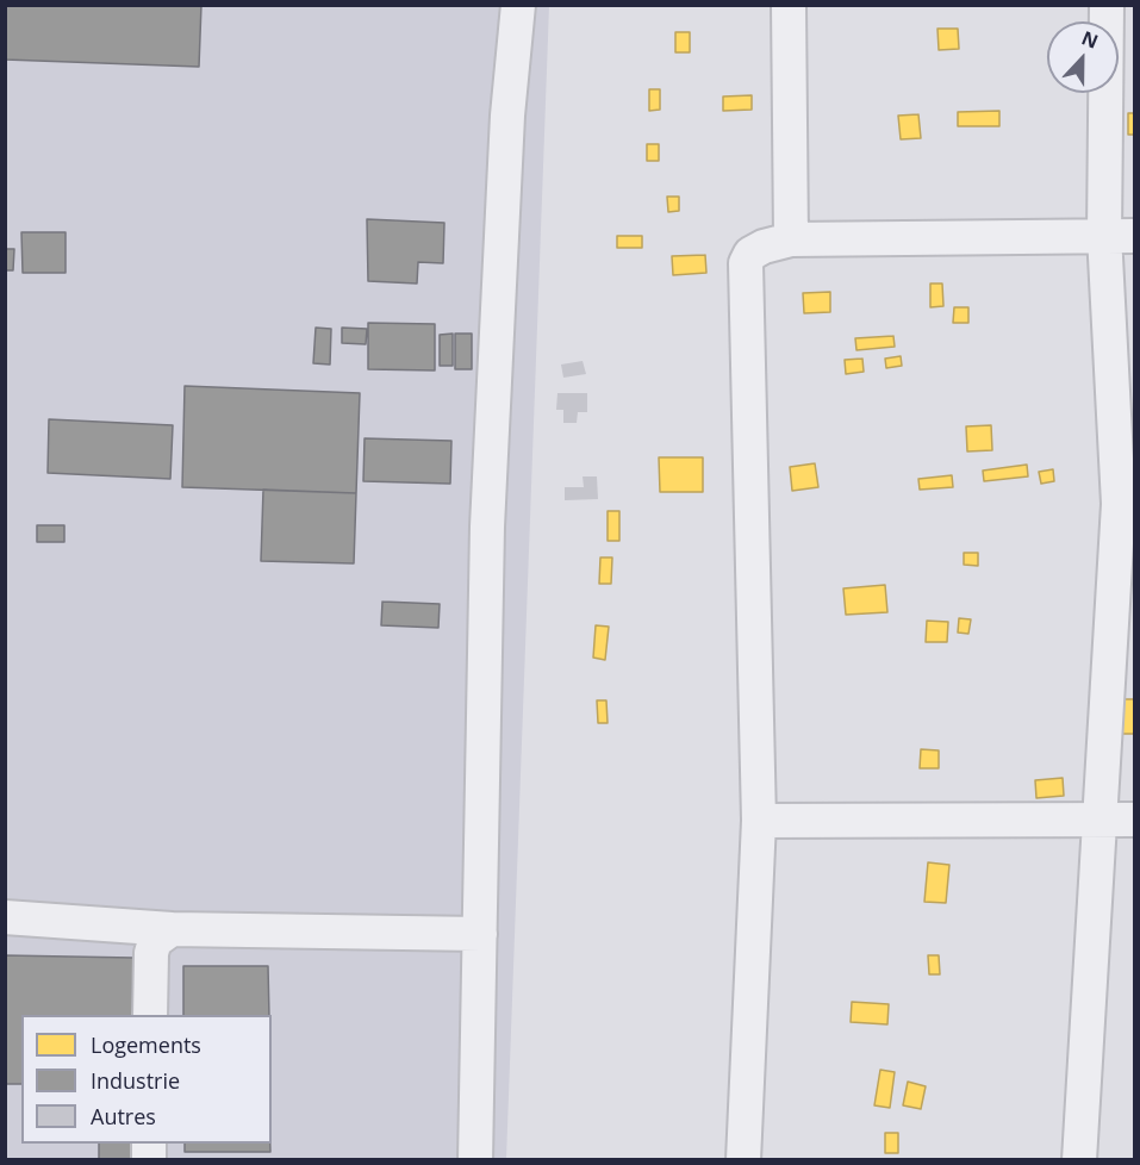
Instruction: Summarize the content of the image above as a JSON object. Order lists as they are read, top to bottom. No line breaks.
{"legend":["Logements","Industrie","Autres"],"north":"top"}
